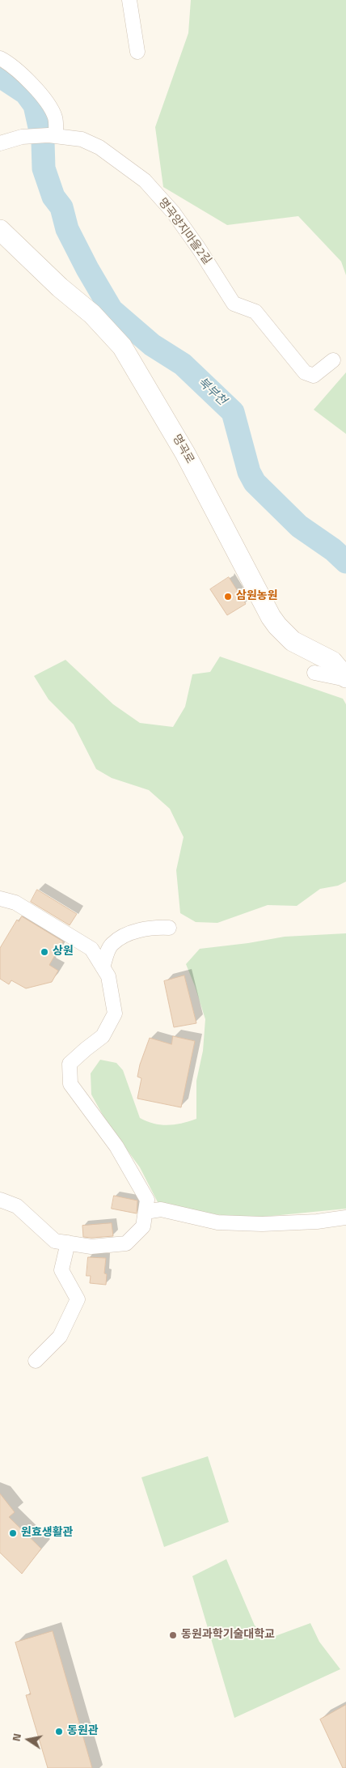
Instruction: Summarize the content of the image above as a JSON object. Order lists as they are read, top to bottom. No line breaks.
{"streets":{"main road":["명곡로"],"street":["명곡양지마을2길"]},"water":["북부천"],"places":["삼원농원","상원","원효생활관","동원과학기술대학교","동원관"],"north":"left"}
